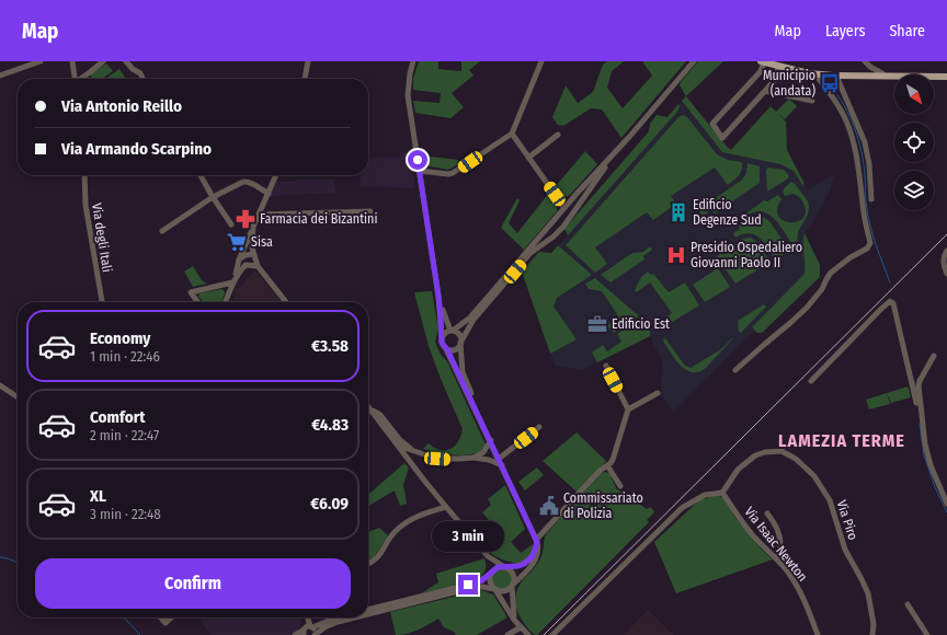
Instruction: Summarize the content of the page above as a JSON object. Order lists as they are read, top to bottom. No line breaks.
{"streets":{"street":["Via degli Itali","Via Piro","Via Isaac Newton"]},"crossings":[["Via Piro","Via Isaac Newton"]],"districts":["LAMEZIA TERME"],"places":{"bus stop":["Municipio (andata)"],"building":["Edificio Degenze Sud"],"pharmacy":["Farmacia dei Bizantini"],"supermarket":["Sisa"],"hospital":["Presidio Ospedaliero Giovanni Paolo II"],"office":["Edificio Est"],"public building":["Commissariato di Polizia"]},"north":"bottom right","page":{"header":"Map","nav":["Map","Layers","Share"],"banner":["Via Antonio Reillo","Via Armando Scarpino"],"list":[{"name":"Economy","note":"1 min · 22:46","value":"€3.58"},{"name":"Comfort","note":"2 min · 22:47","value":"€4.83"},{"name":"XL","note":"3 min · 22:48","value":"€6.09"}],"bubble":"3 min","buttons":"Confirm"}}
